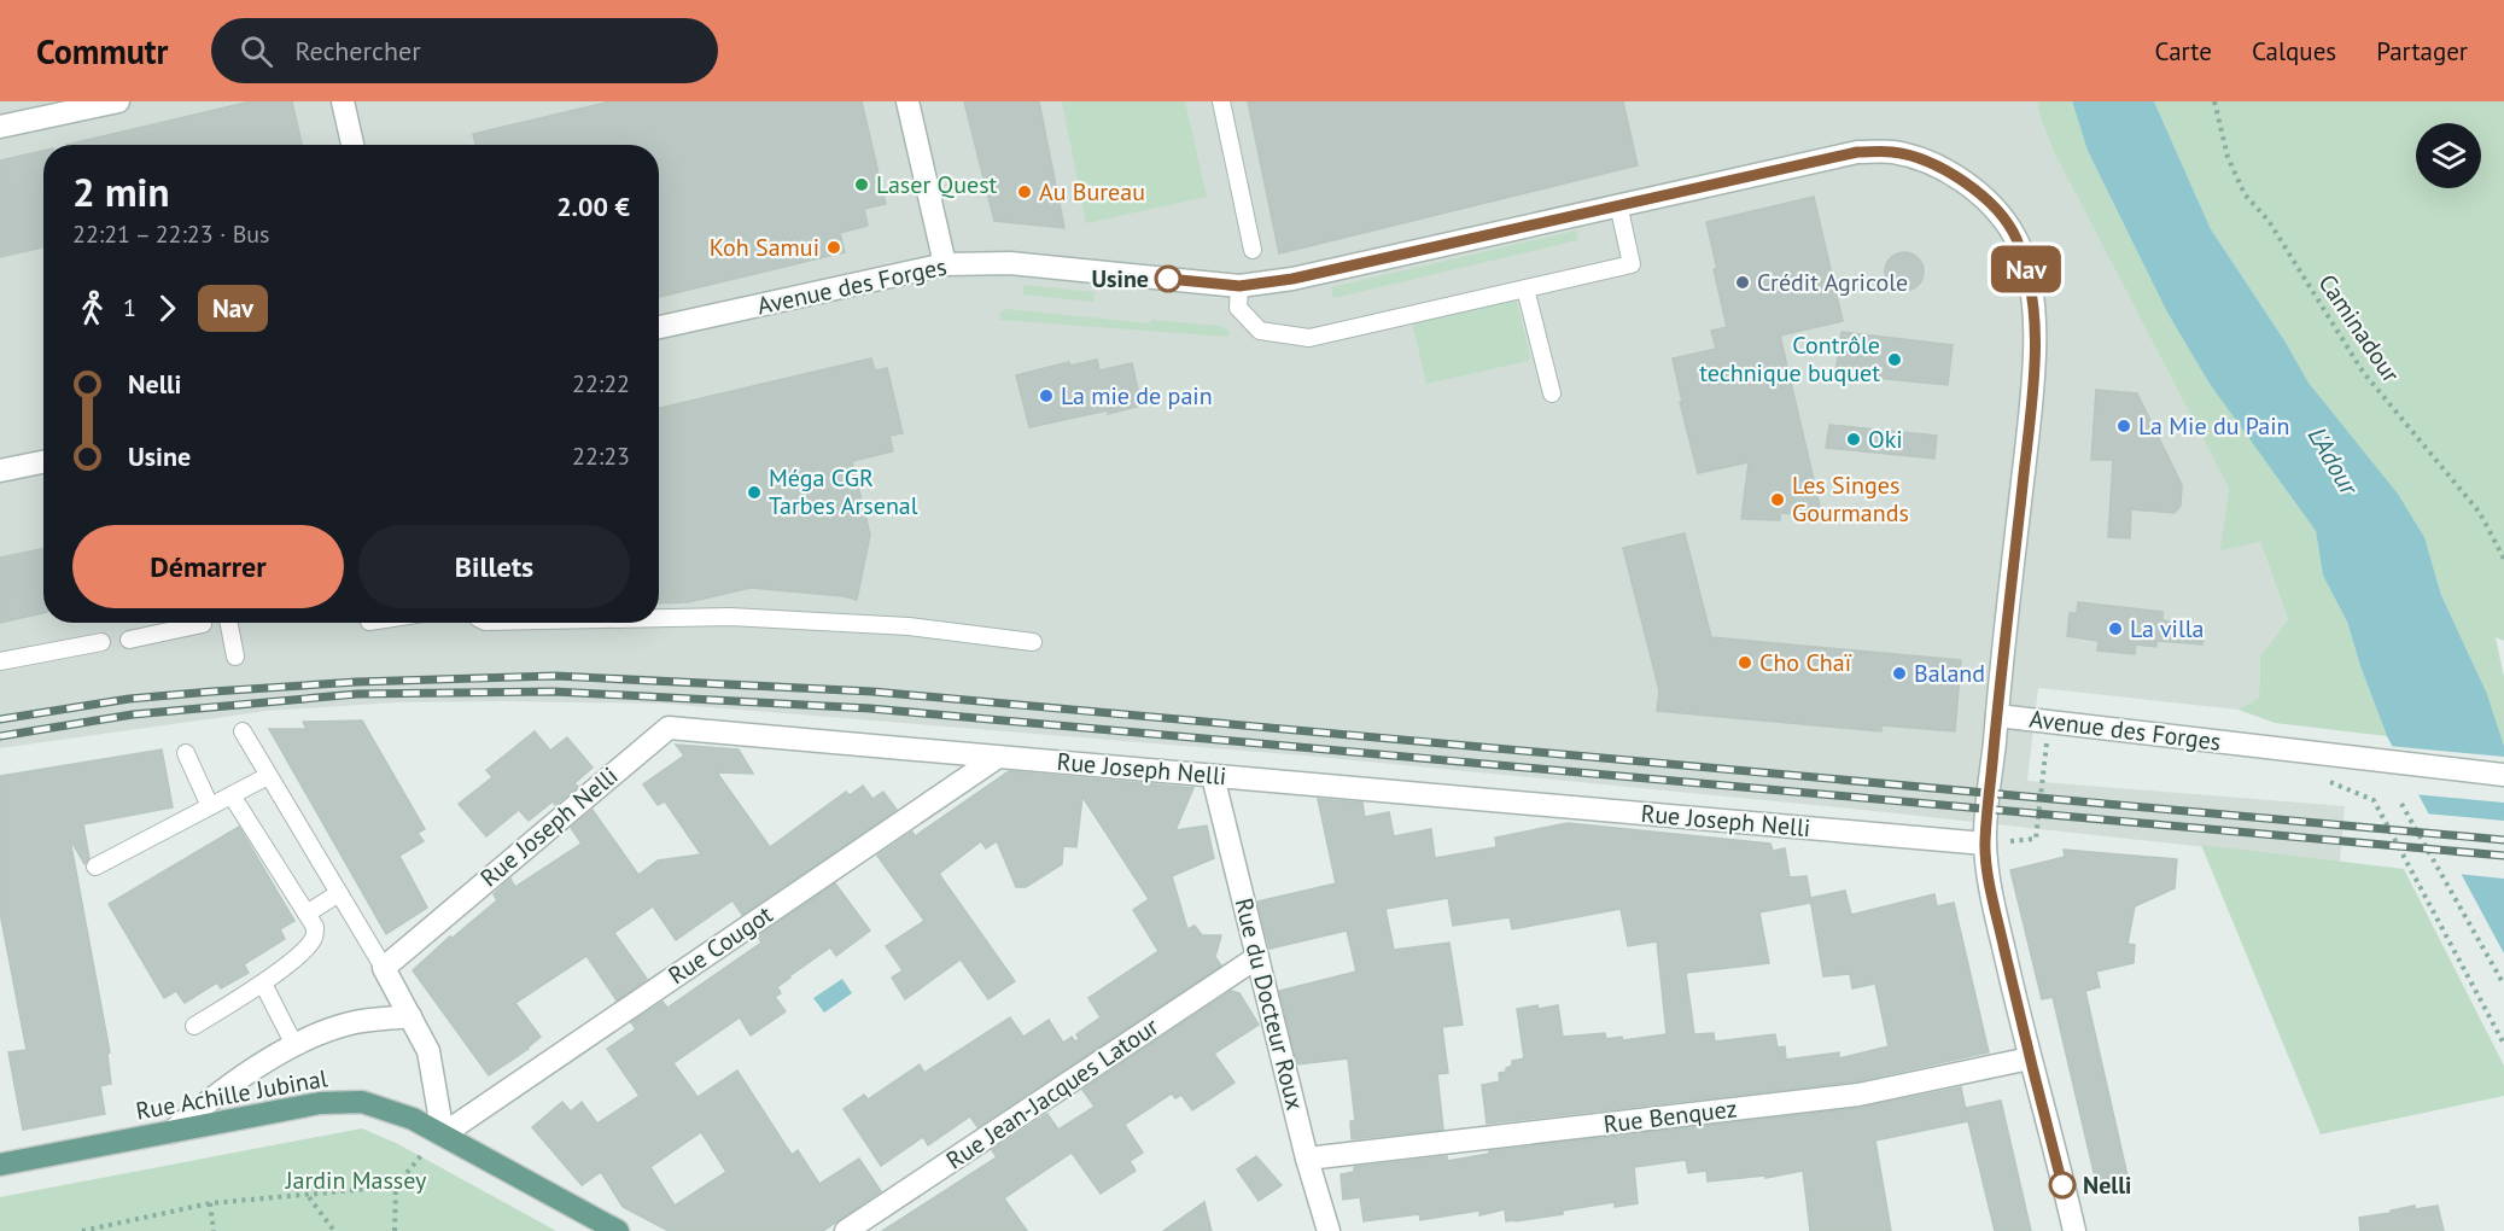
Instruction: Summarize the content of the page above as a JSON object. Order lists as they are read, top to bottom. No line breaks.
{"streets":{"main road":["Rue Achille Jubinal"],"street":["Avenue des Forges","Rue Joseph Nelli","Rue Cougot","Rue du Docteur Roux","Rue Jean-Jacques Latour","Rue Benquez"],"path":["Caminadour"]},"crossings":[["Rue Joseph Nelli","Rue Cougot"],["Rue Joseph Nelli","Rue du Docteur Roux"],["Rue Cougot","Rue Achille Jubinal"],["Rue du Docteur Roux","Rue Jean-Jacques Latour"],["Rue du Docteur Roux","Rue Benquez"]],"water":["L'Adour"],"parks":["Jardin Massey"],"places":["Laser Quest","Au Bureau","Koh Samui","Usine","Crédit Agricole","Contrôle technique buquet","La mie de pain","La Mie du Pain","Oki","Méga CGR Tarbes Arsenal","Les Singes Gourmands","La villa","Cho Chaï","Baland","Nelli"],"lines":["bus line Nav"],"page":{"header":"Commutr","search":"Rechercher","nav":["Carte","Calques","Partager"],"on_map":"Nav","heading":["2 min","22:21 – 22:23 · Bus","2.00 €"],"legs":["1","Nav"],"list":[{"name":"Nelli","value":"22:22"},{"name":"Usine","value":"22:23"}],"buttons":["Démarrer","Billets"]}}
